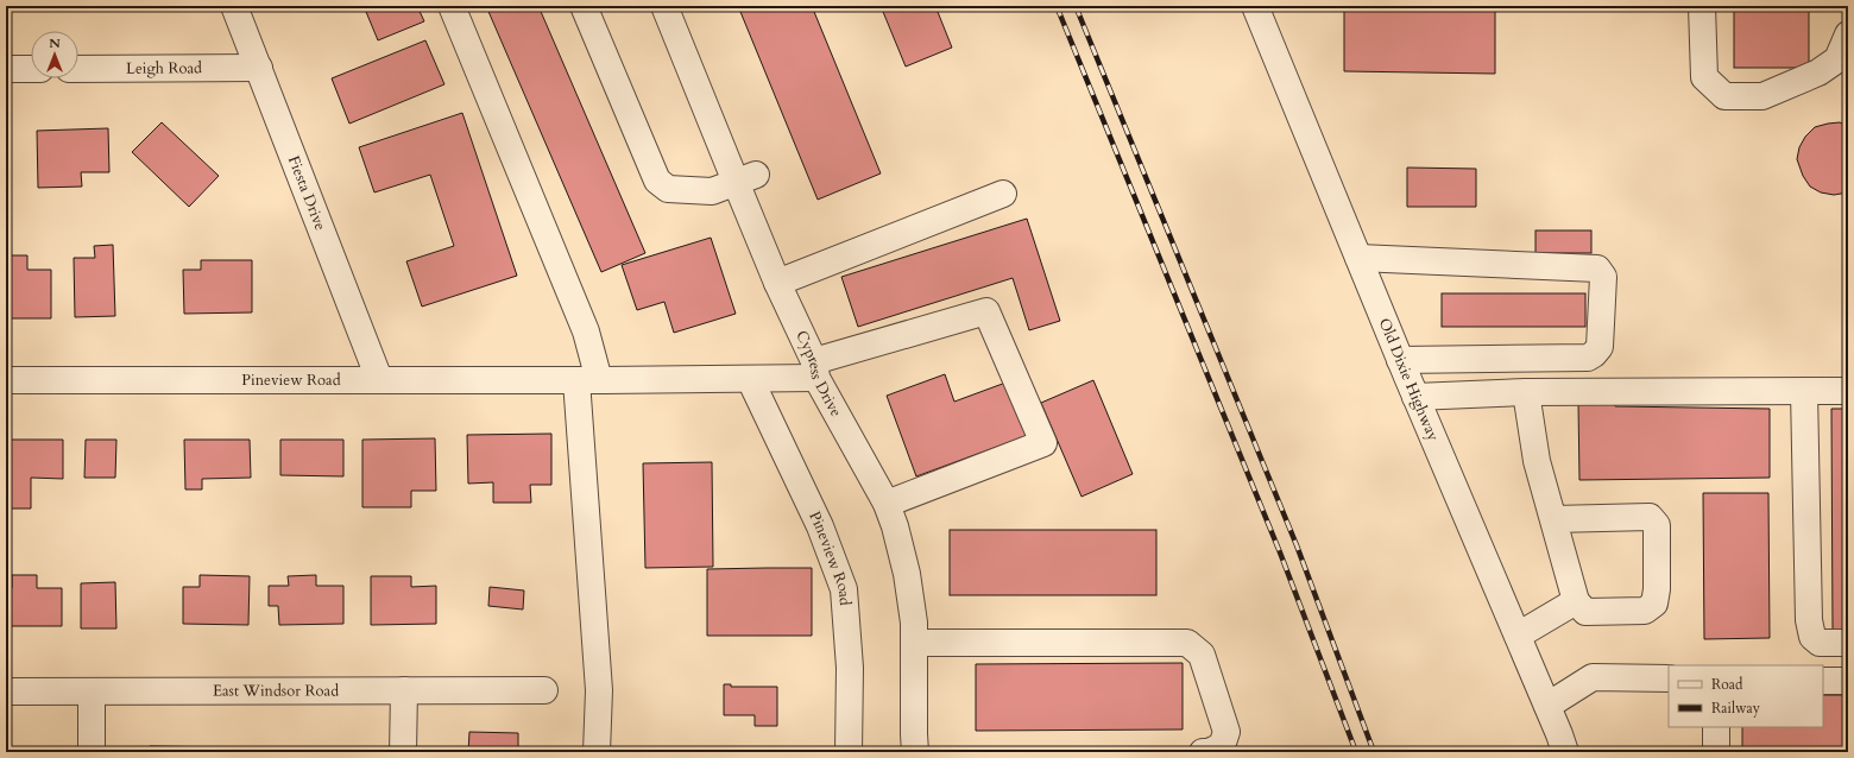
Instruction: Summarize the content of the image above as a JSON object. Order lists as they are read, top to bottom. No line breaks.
{"streets":{"street":["Leigh Road","Fiesta Drive","Cypress Drive","Pineview Road","Old Dixie Highway","East Windsor Road"]},"crossings":[["Leigh Road","Fiesta Drive"],["Fiesta Drive","Pineview Road"],["Cypress Drive","Pineview Road"]],"legend":["Road","Railway"],"north":"top"}
